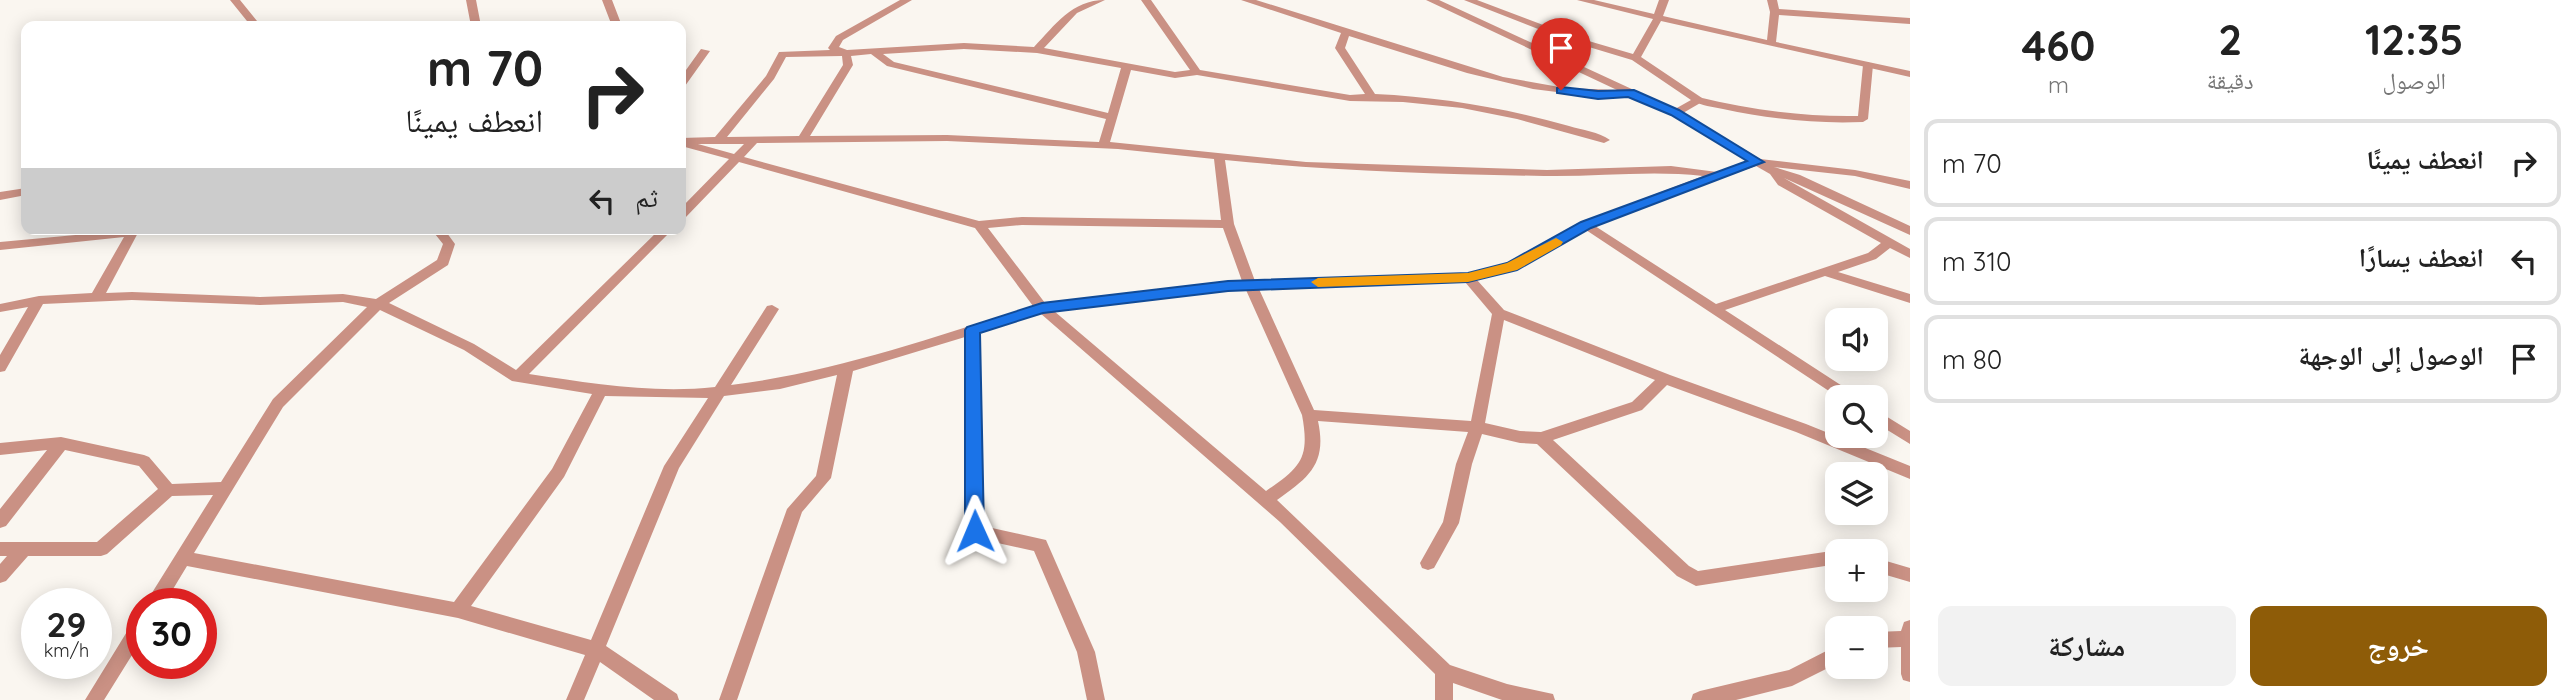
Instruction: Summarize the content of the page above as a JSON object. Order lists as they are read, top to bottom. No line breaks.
{"page":{"eta":["12:35","الوصول","2","دقيقة","460","m"],"turn":["70 m","انعطف يمينًا"],"list":[{"name":"انعطف يمينًا","value":"70 m"},{"name":"انعطف يسارًا","value":"310 m"},{"name":"الوصول إلى الوجهة","value":"80 m"}],"then":"ثم","map_buttons":["+","−"],"speed":"29 km/h","limit":"30","buttons":["خروج","مشاركة"]}}
